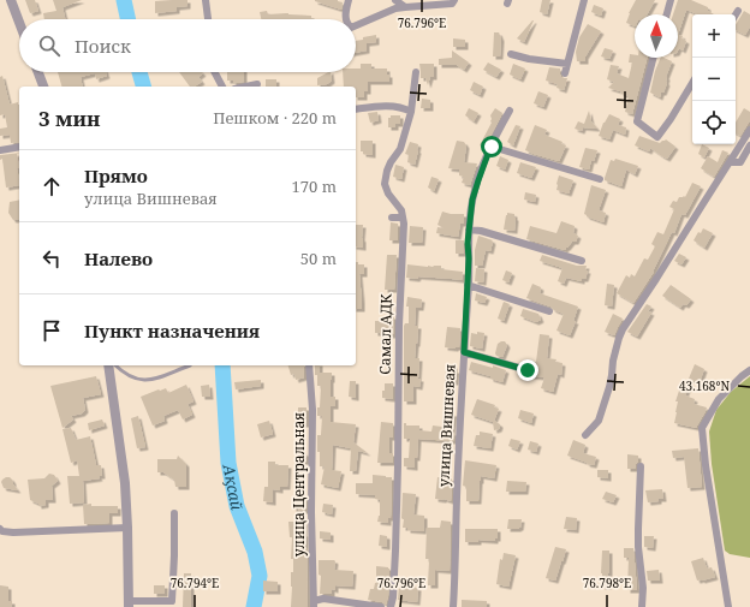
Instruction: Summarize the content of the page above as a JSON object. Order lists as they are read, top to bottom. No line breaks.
{"streets":{"street":["Самал АДК","улица Вишневая","улица Центральная"]},"water":["Ақсай"],"north":"top","page":{"map_buttons":["+","−"],"search":"Поиск","heading":["3 мин","Пешком · 220 m"],"list":[["Прямо","улица Вишневая","170 m"],["Налево","50 m"],"Пункт назначения"]},"coordinates":["76.796°E","43.168°N","76.794°E","76.798°E"]}
